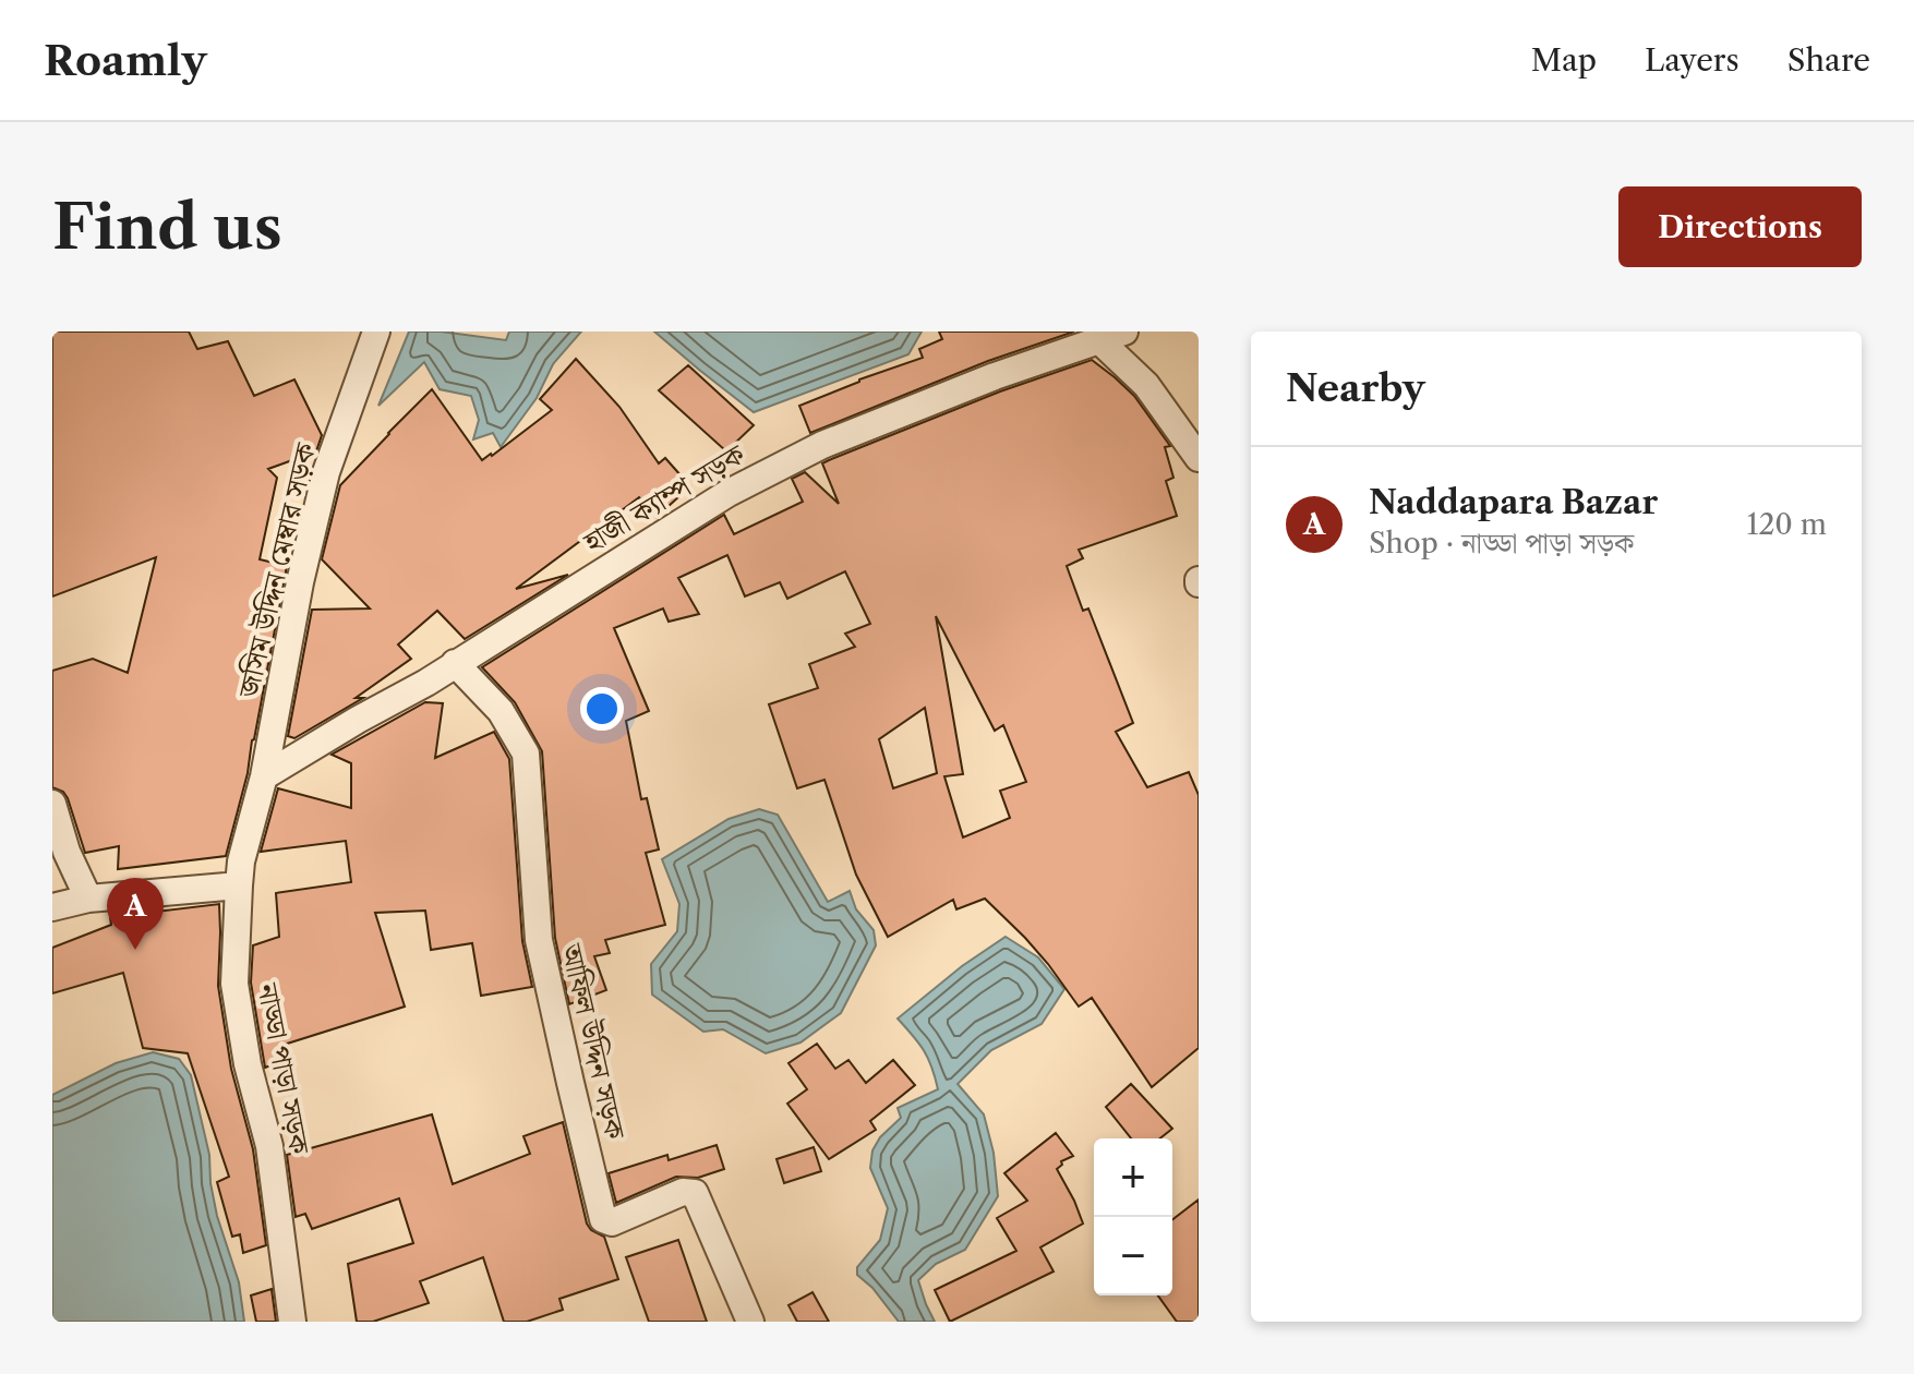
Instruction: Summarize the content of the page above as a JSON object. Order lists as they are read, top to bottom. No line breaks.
{"streets":{"street":["হাজী ক্যাম্প সড়ক","জসিম উদ্দিন মেম্বার সড়ক","আফিল উদ্দিন সড়ক","নাড্ডা পাড়া সড়ক"]},"crossings":[["হাজী ক্যাম্প সড়ক","জসিম উদ্দিন মেম্বার সড়ক"],["হাজী ক্যাম্প সড়ক","আফিল উদ্দিন সড়ক"],["হাজী ক্যাম্প সড়ক","নাড্ডা পাড়া সড়ক"],["জসিম উদ্দিন মেম্বার সড়ক","নাড্ডা পাড়া সড়ক"]],"page":{"header":"Roamly","nav":["Map","Layers","Share"],"buttons":"Directions","title":"Find us","heading":"Nearby","list":[{"mark":"A","name":"Naddapara Bazar","note":"Shop · নাড্ডা পাড়া সড়ক","value":"120 m"}],"pins":"A","map_buttons":["+","−"]}}
